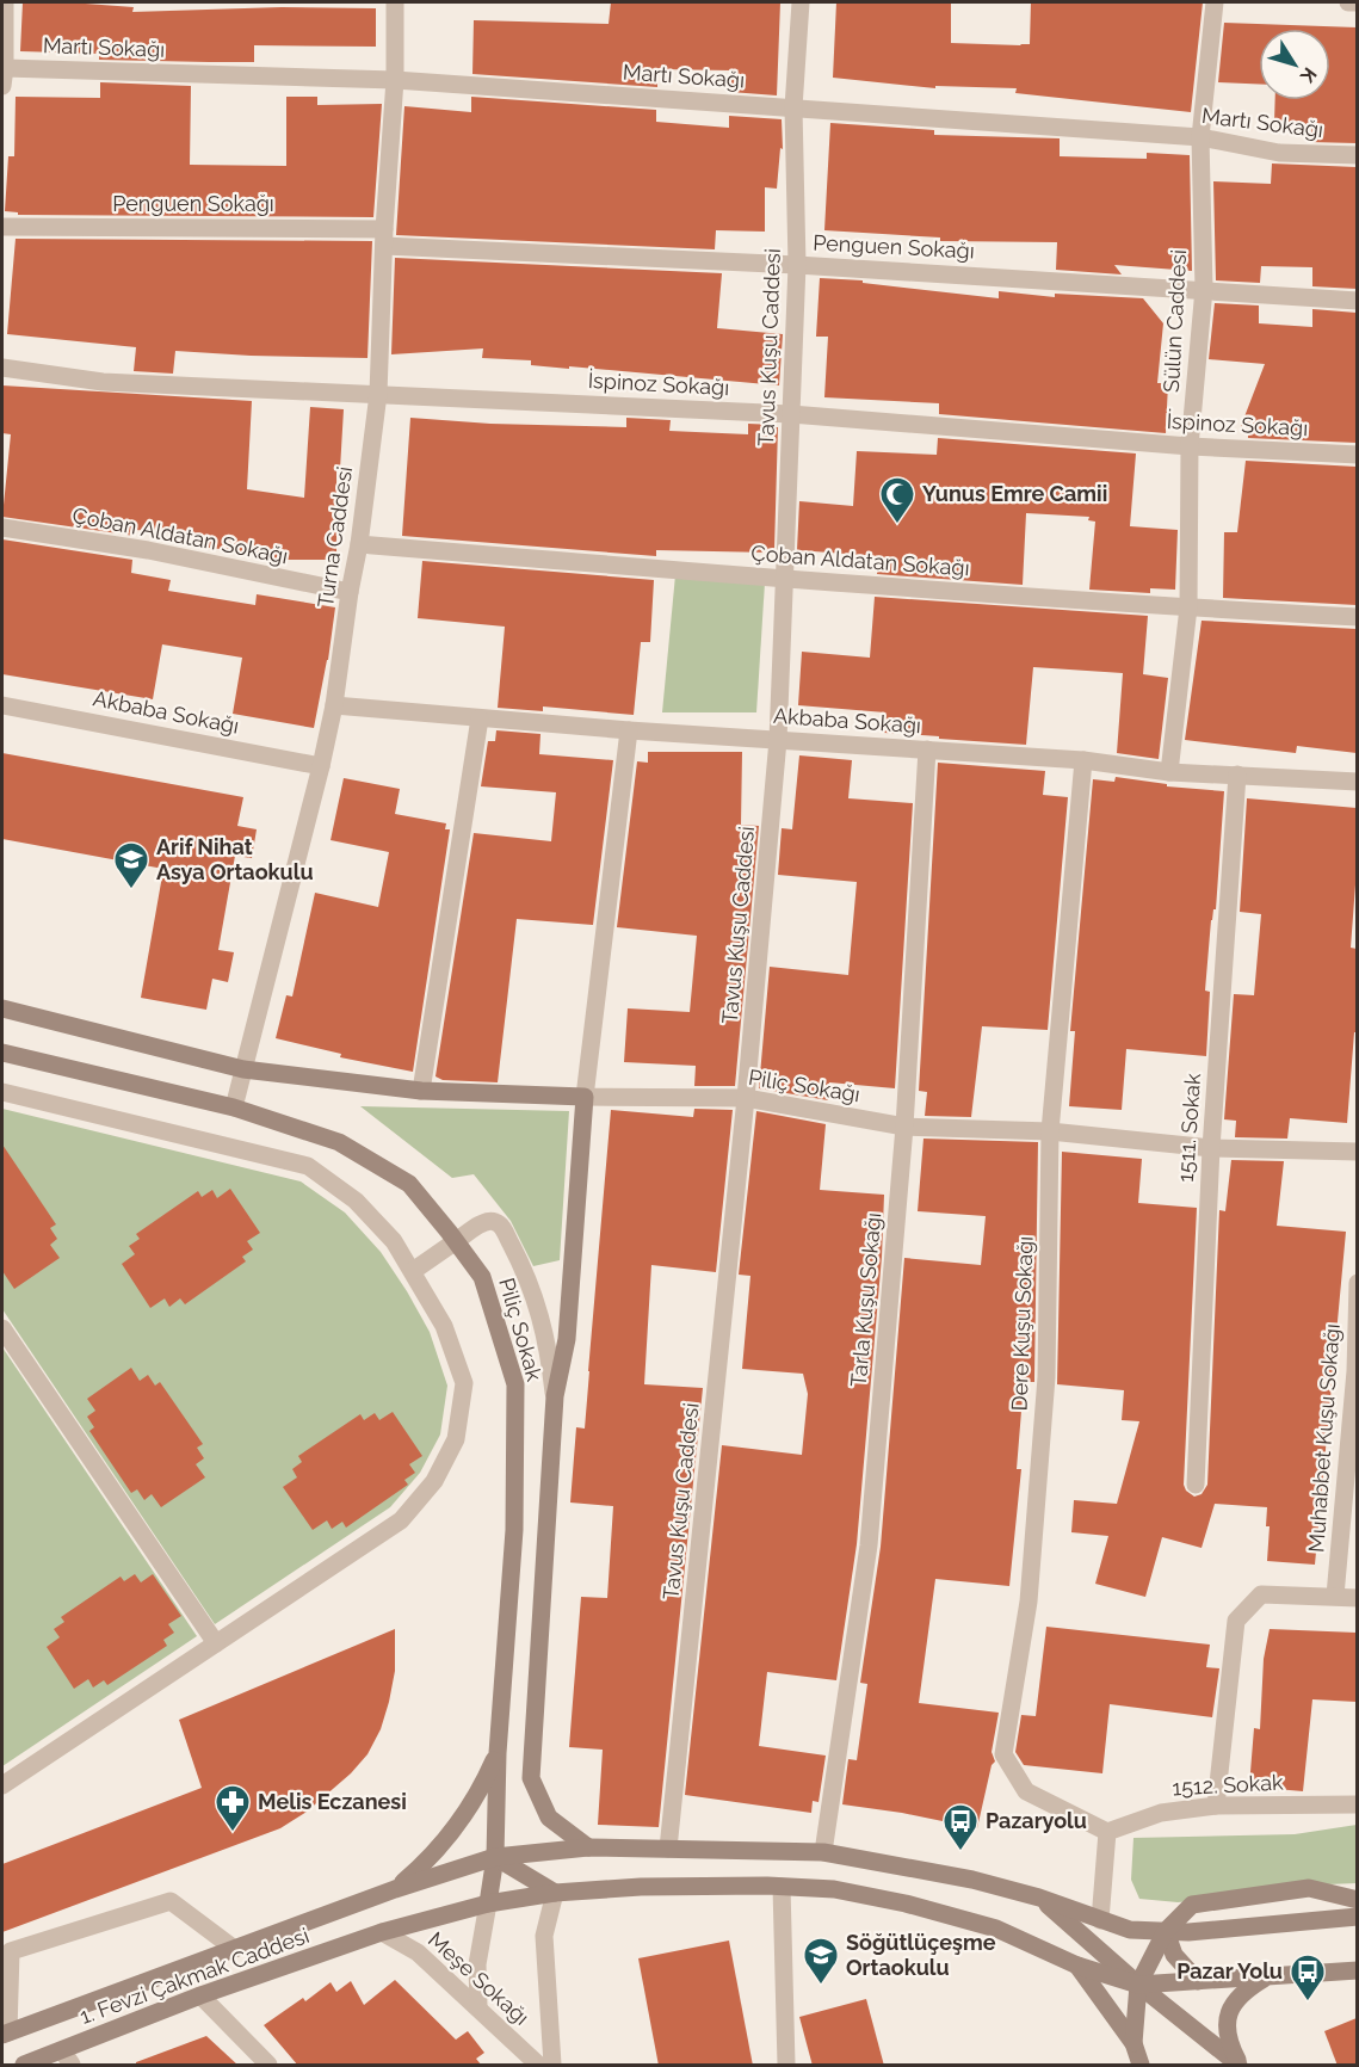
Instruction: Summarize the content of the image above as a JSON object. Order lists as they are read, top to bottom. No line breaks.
{"streets":{"main road":["Piliç Sokağı","Piliç Sokak","1. Fevzi Çakmak Caddesi"],"street":["Martı Sokağı","Penguen Sokağı","Sülün Caddesi","Tavus Kuşu Caddesi","İspinoz Sokağı","Çoban Aldatan Sokağı","Turna Caddesi","Akbaba Sokağı","1511. Sokak","Tarla Kuşu Sokağı","Dere Kuşu Sokağı","Muhabbet Kuşu Sokağı","1512. Sokak","Meşe Sokağı"]},"crossings":[["Martı Sokağı","Sülün Caddesi"],["Martı Sokağı","Tavus Kuşu Caddesi"],["Martı Sokağı","Turna Caddesi"],["Penguen Sokağı","Sülün Caddesi"],["Penguen Sokağı","Tavus Kuşu Caddesi"],["Penguen Sokağı","Turna Caddesi"],["Sülün Caddesi","İspinoz Sokağı"],["Sülün Caddesi","Çoban Aldatan Sokağı"],["Sülün Caddesi","Akbaba Sokağı"],["Tavus Kuşu Caddesi","İspinoz Sokağı"],["Tavus Kuşu Caddesi","Çoban Aldatan Sokağı"],["Tavus Kuşu Caddesi","Akbaba Sokağı"],["Tavus Kuşu Caddesi","Piliç Sokağı"],["İspinoz Sokağı","Turna Caddesi"],["Çoban Aldatan Sokağı","Turna Caddesi"],["Turna Caddesi","Akbaba Sokağı"],["Turna Caddesi","Piliç Sokağı"],["Turna Caddesi","Piliç Sokak"],["Akbaba Sokağı","1511. Sokak"],["Akbaba Sokağı","Tarla Kuşu Sokağı"],["Akbaba Sokağı","Dere Kuşu Sokağı"],["Piliç Sokağı","1511. Sokak"],["Piliç Sokağı","Tarla Kuşu Sokağı"],["Piliç Sokağı","Dere Kuşu Sokağı"],["Dere Kuşu Sokağı","1512. Sokak"],["Piliç Sokak","1. Fevzi Çakmak Caddesi"],["1. Fevzi Çakmak Caddesi","Meşe Sokağı"]],"places":{"mosque":["Yunus Emre Camii"],"school or university":["Arif Nihat Asya Ortaokulu","Söğütlüçeşme Ortaokulu"],"pharmacy":["Melis Eczanesi"],"bus stop":["Pazaryolu","Pazar Yolu"]},"north":"bottom right"}
